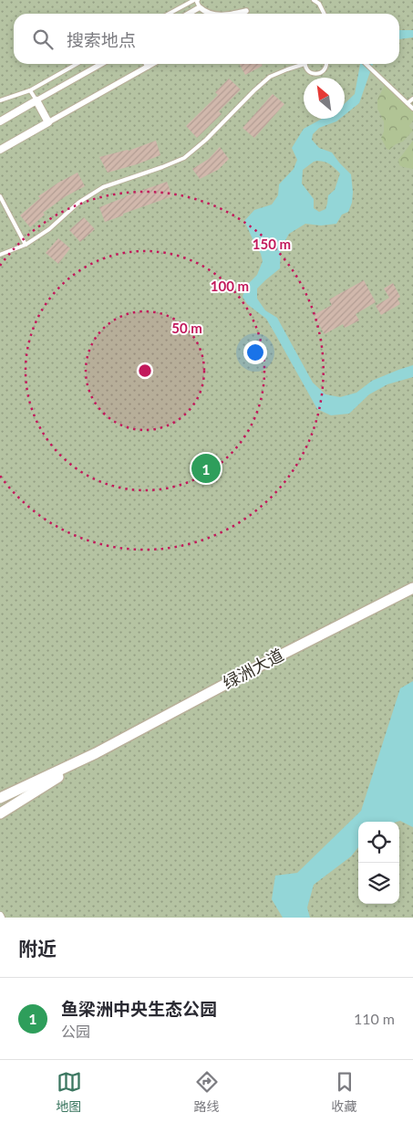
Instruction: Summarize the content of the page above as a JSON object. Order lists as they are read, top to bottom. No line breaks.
{"streets":{"main road":["绿洲大道"]},"north":"top left","page":{"search":"搜索地点","pins":"1","heading":"附近","list":[{"mark":"1","name":"鱼梁洲中央生态公园","note":"公园","value":"110 m"}],"nav":["地图","路线","收藏"]},"rings":["150 m","100 m","50 m"]}
